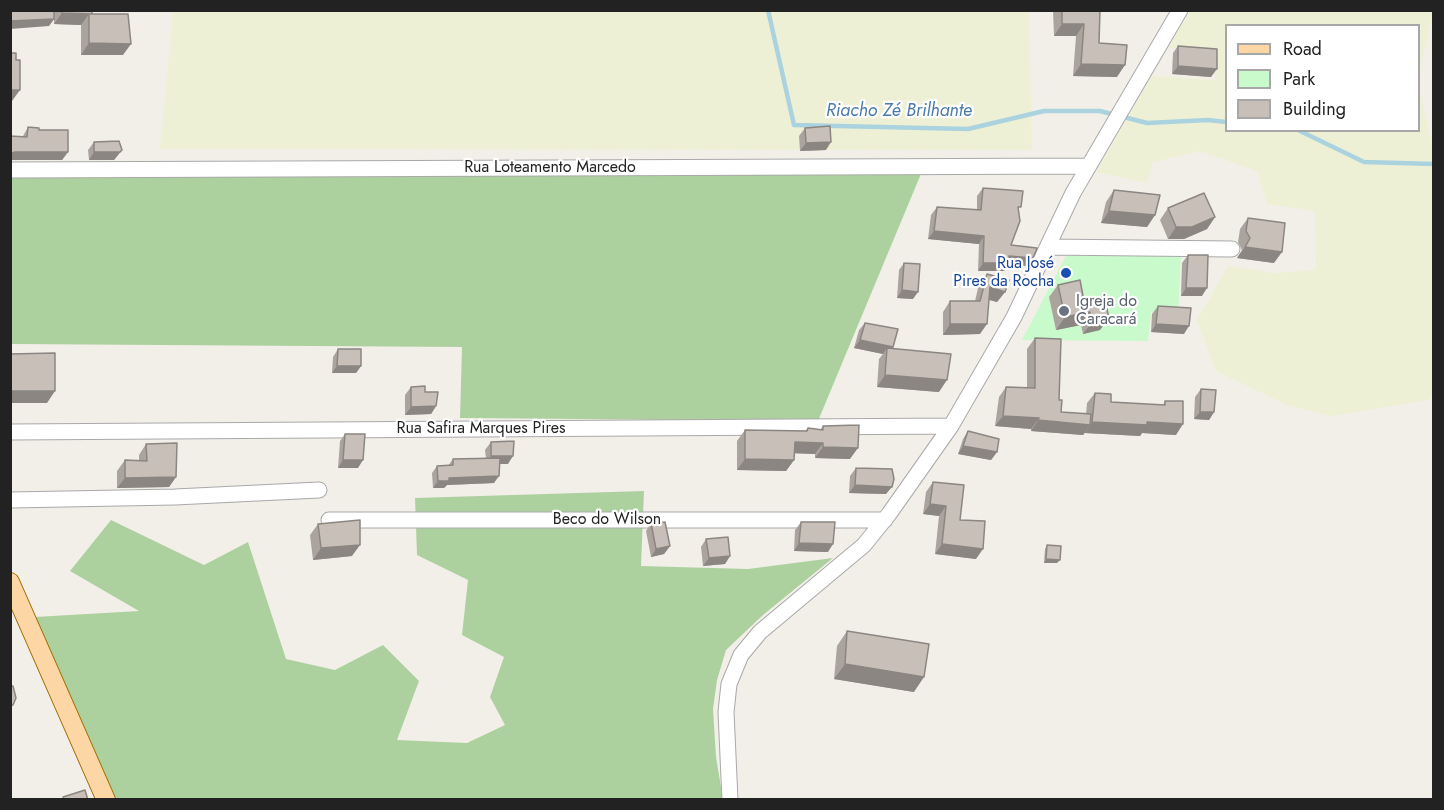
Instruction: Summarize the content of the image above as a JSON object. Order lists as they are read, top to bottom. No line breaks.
{"streets":{"street":["Rua Loteamento Marcedo","Rua Safira Marques Pires","Beco do Wilson"]},"water":["Riacho Zé Brilhante"],"places":["Rua José Pires da Rocha","Igreja do Caracará"],"legend":["Road","Park","Building"]}
